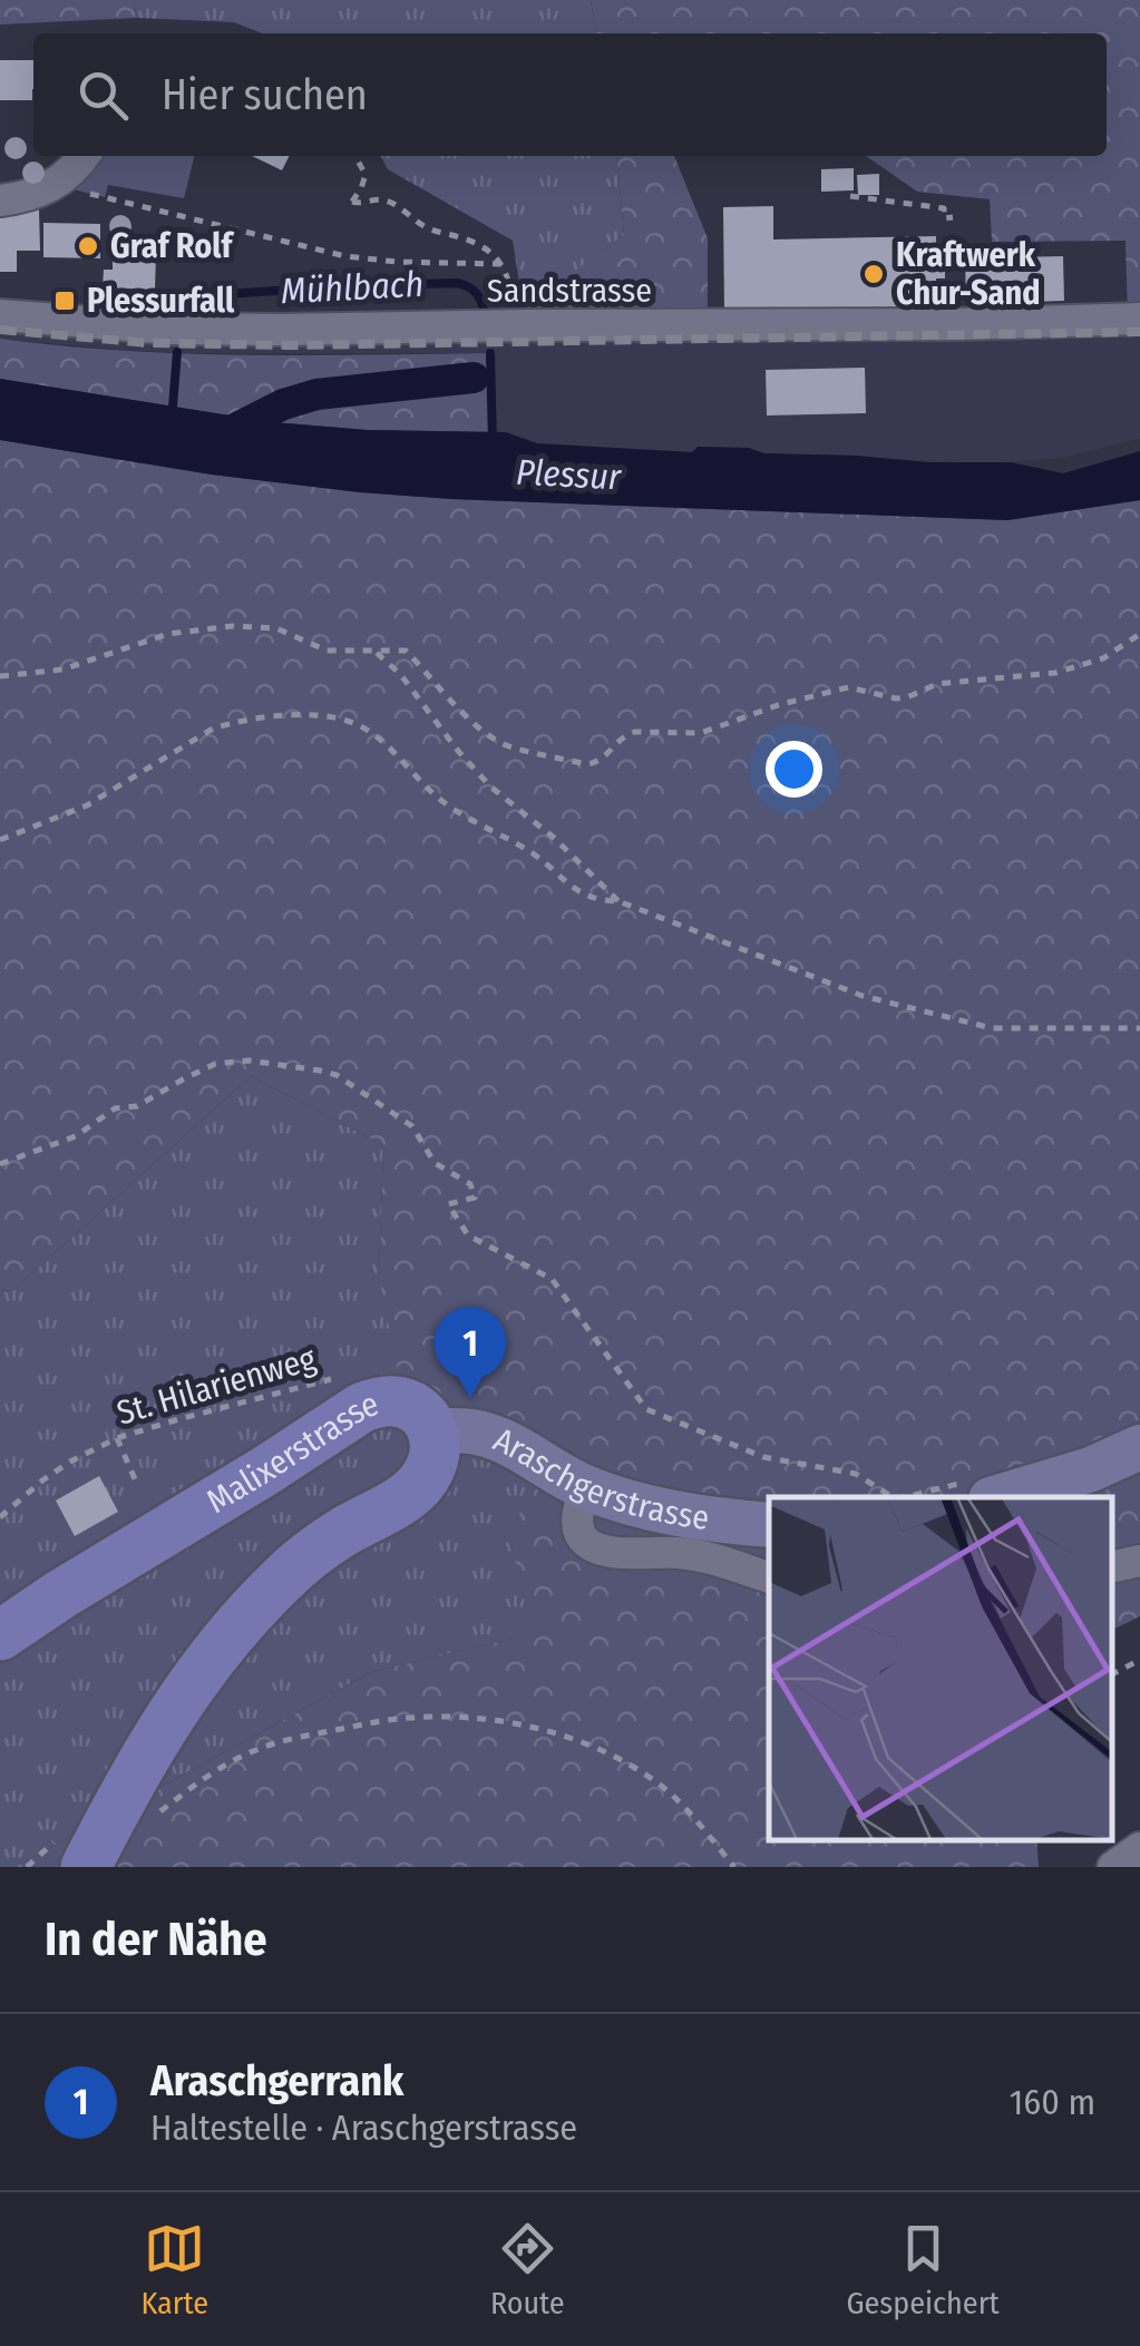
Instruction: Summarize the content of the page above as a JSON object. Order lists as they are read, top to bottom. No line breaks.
{"streets":{"main road":["Malixerstrasse"],"street":["Sandstrasse","Araschgerstrasse"],"path":["St. Hilarienweg"]},"crossings":[["Malixerstrasse","Araschgerstrasse"]],"water":["Mühlbach","Plessur"],"places":{"other":["Graf Rolf","Kraftwerk Chur-Sand"],"transit":["Plessurfall"]},"page":{"search":"Hier suchen","pins":"1","heading":"In der Nähe","list":[{"mark":"1","name":"Araschgerrank","note":"Haltestelle · Araschgerstrasse","value":"160 m"}],"nav":["Karte","Route","Gespeichert"]}}
